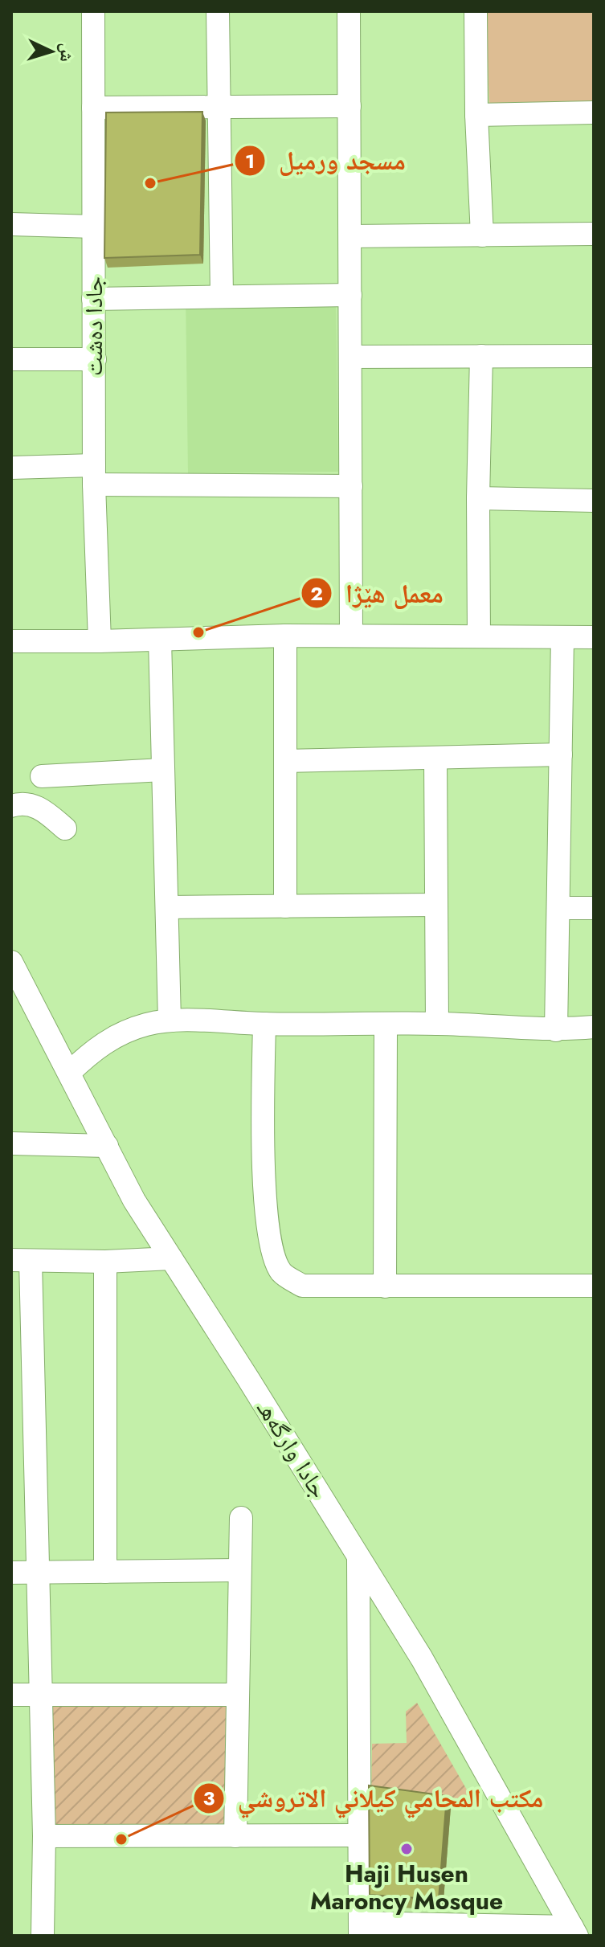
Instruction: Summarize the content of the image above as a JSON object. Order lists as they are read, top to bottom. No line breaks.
{"streets":{"street":["جادا دەشت","جادا وارگه‌هـ"]},"places":["مسجد ورميل","معمل ھێژا","مكتب المحامي كيلاني الاتروشي","Haji Husen Maroncy Mosque"],"north":"right"}
